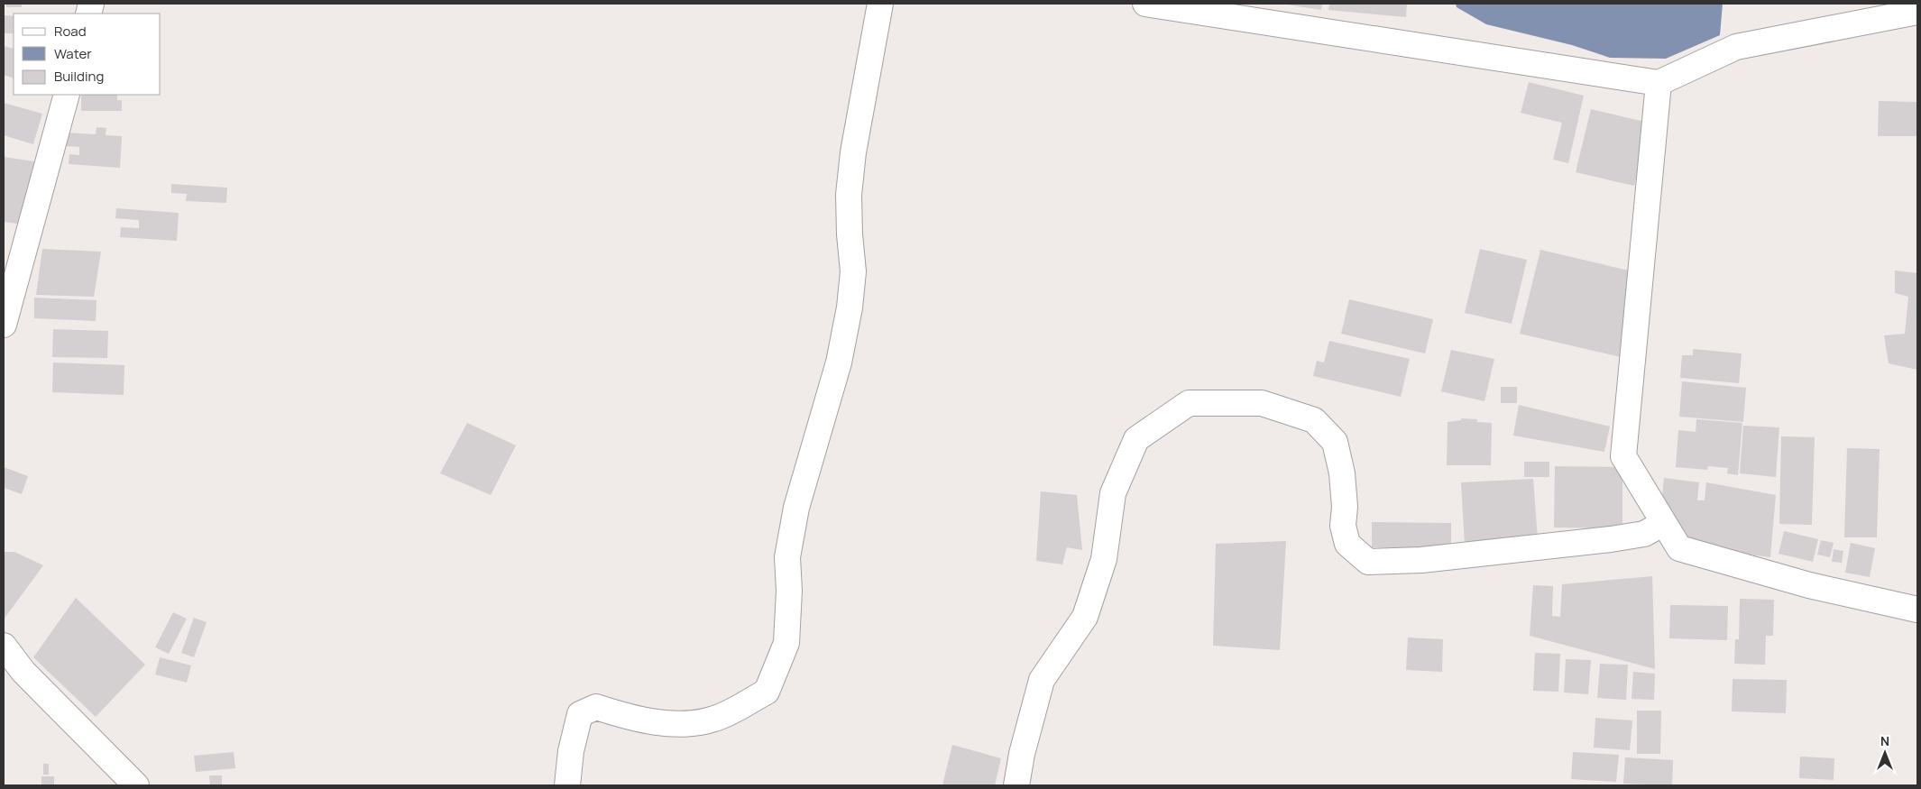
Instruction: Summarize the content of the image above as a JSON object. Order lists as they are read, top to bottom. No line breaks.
{"legend":["Road","Water","Building"],"north":"top"}
